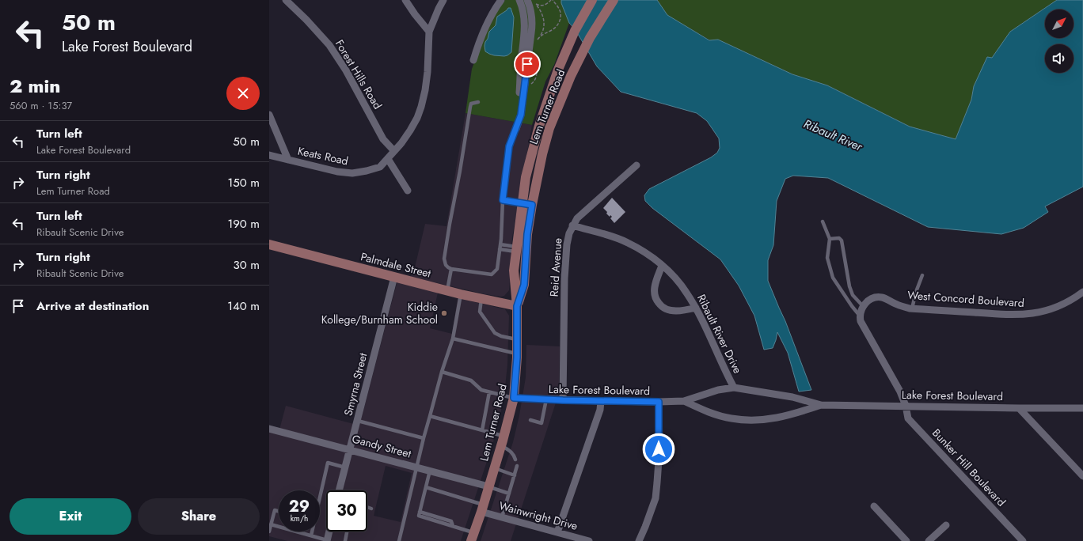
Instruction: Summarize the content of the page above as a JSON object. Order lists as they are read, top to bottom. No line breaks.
{"streets":{"main road":["Lem Turner Road","Palmdale Street"],"street":["Forest Hills Road","Keats Road","Reid Avenue","West Concord Boulevard","Ribault River Drive","Smyrna Street","Lake Forest Boulevard","Gandy Street","Bunker Hill Boulevard","Wainwright Drive"]},"crossings":[["Forest Hills Road","Keats Road"],["Lem Turner Road","Palmdale Street"],["Lem Turner Road","Lake Forest Boulevard"],["Lem Turner Road","Gandy Street"],["Lem Turner Road","Wainwright Drive"],["Palmdale Street","Smyrna Street"],["Reid Avenue","Ribault River Drive"],["Reid Avenue","Lake Forest Boulevard"],["Ribault River Drive","Lake Forest Boulevard"],["Smyrna Street","Gandy Street"],["Lake Forest Boulevard","Bunker Hill Boulevard"]],"water":["Ribault River"],"places":["Kiddie Kollege/Burnham School"],"north":"top right","page":{"turn":["50 m","Lake Forest Boulevard"],"heading":["2 min","560 m · 15:37"],"list":[{"name":"Turn left","note":"Lake Forest Boulevard","value":"50 m"},{"name":"Turn right","note":"Lem Turner Road","value":"150 m"},{"name":"Turn left","note":"Ribault Scenic Drive","value":"190 m"},{"name":"Turn right","note":"Ribault Scenic Drive","value":"30 m"},{"name":"Arrive at destination","value":"140 m"}],"speed":"29 km/h","limit":"30","buttons":["Exit","Share"]}}
